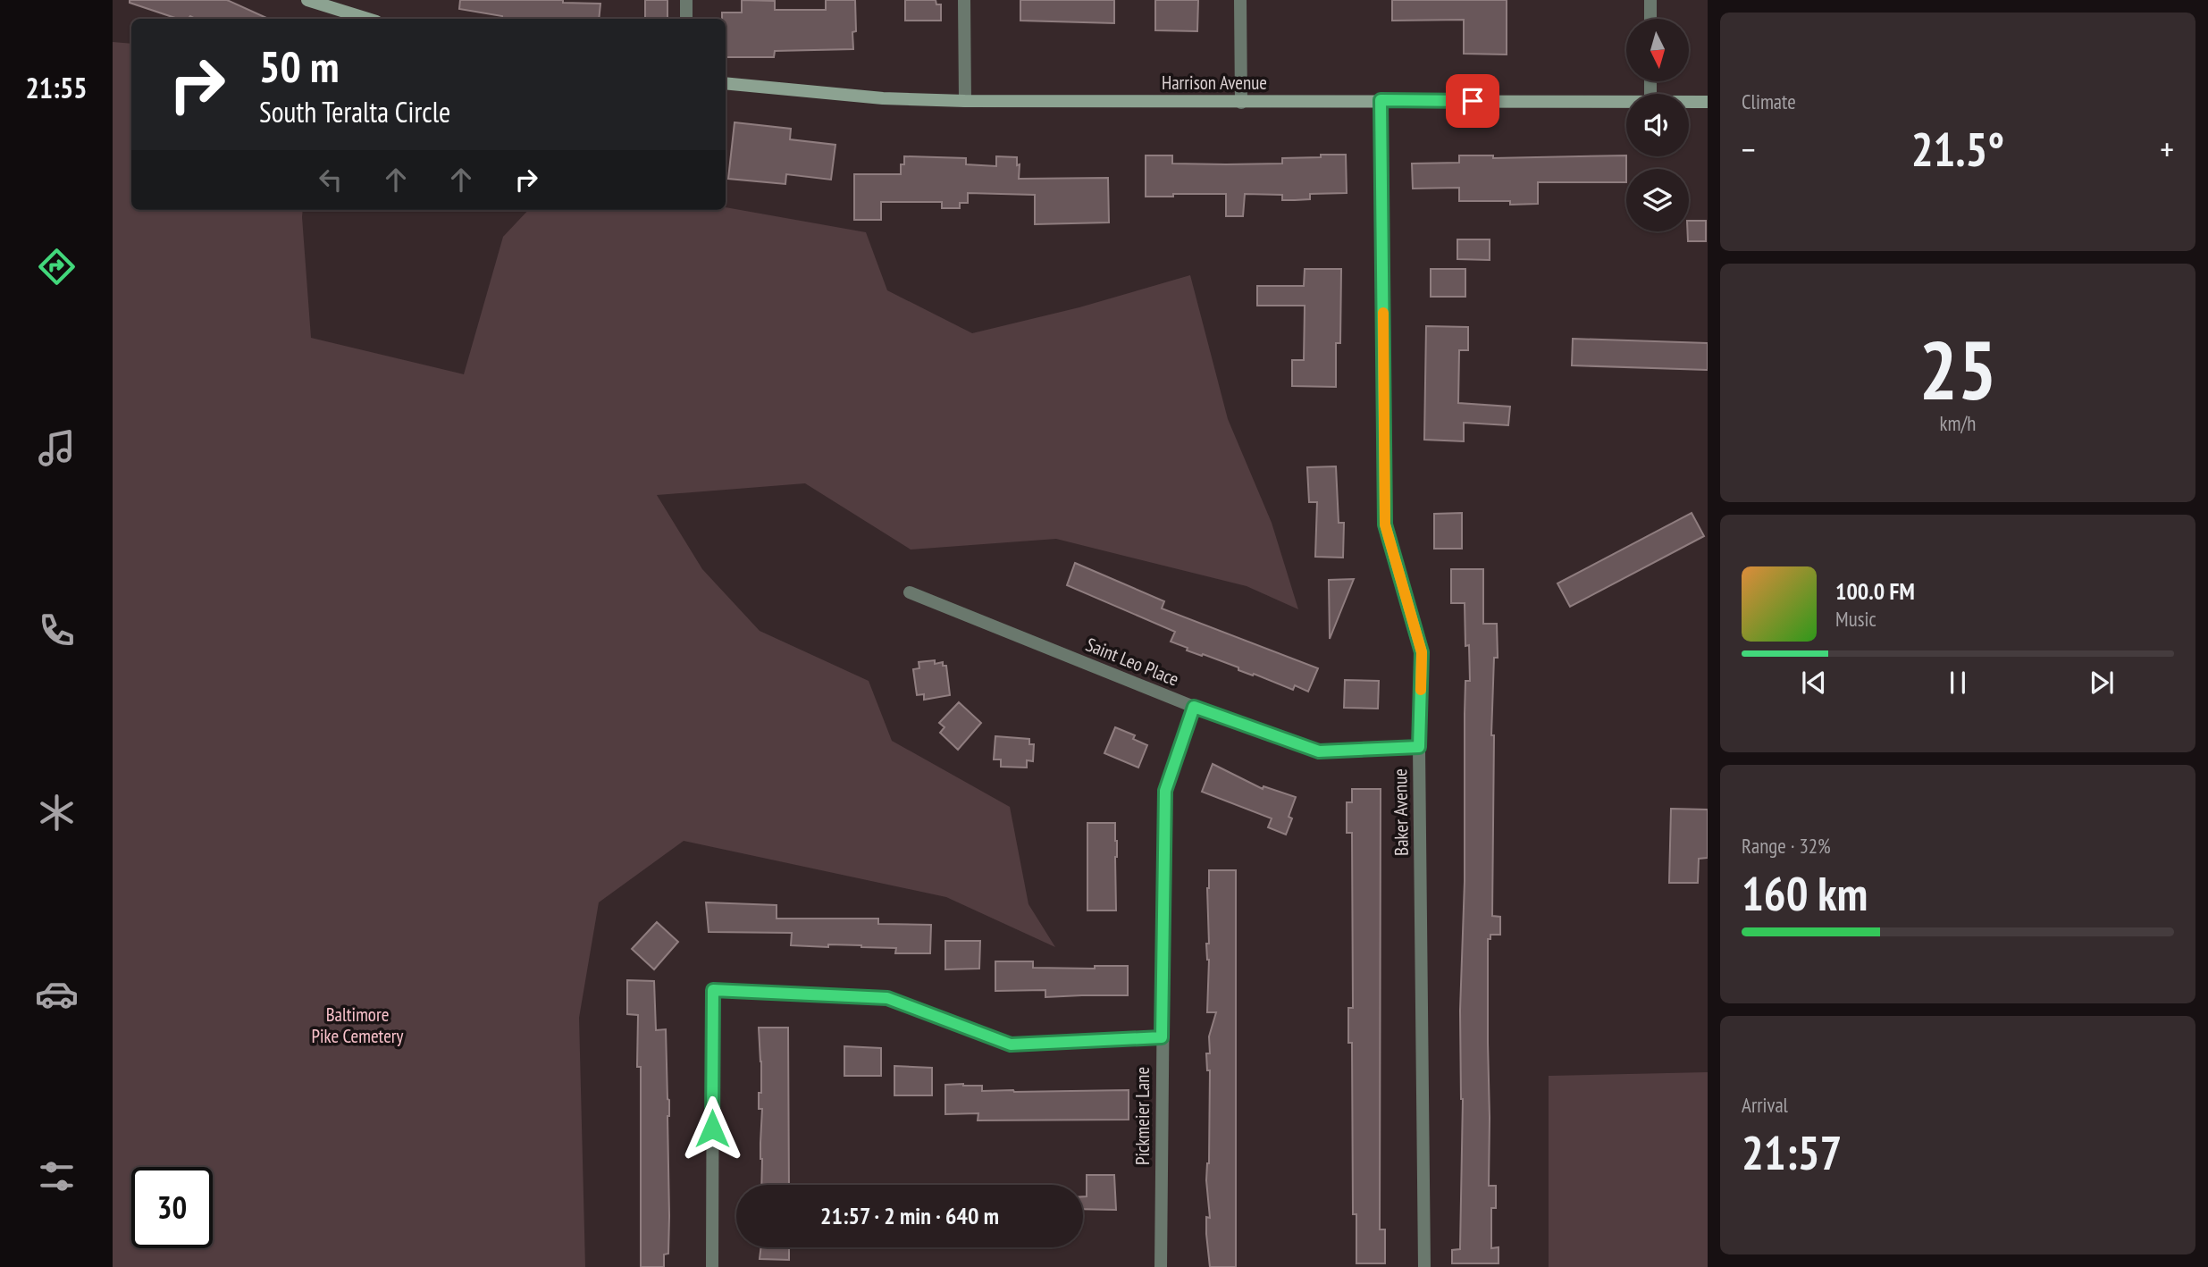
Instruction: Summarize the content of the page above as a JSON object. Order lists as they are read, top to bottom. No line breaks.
{"streets":{"main road":["Harrison Avenue"],"street":["Saint Leo Place","Baker Avenue","Pickmeier Lane"]},"crossings":[["Harrison Avenue","Baker Avenue"],["Saint Leo Place","Baker Avenue"],["Saint Leo Place","Pickmeier Lane"]],"parks":["Baltimore Pike Cemetery"],"north":"bottom","page":{"tabs":"21:55","tile":["Climate",["25","km/h"],["Range · 32%","160 km"],["Arrival","21:57"]],"turn":["50 m","South Teralta Circle"],"heat":["−","21.5°","+"],"song":["100.0 FM","Music"],"limit":"30","trip":"21:57 · 2 min · 640 m"}}
